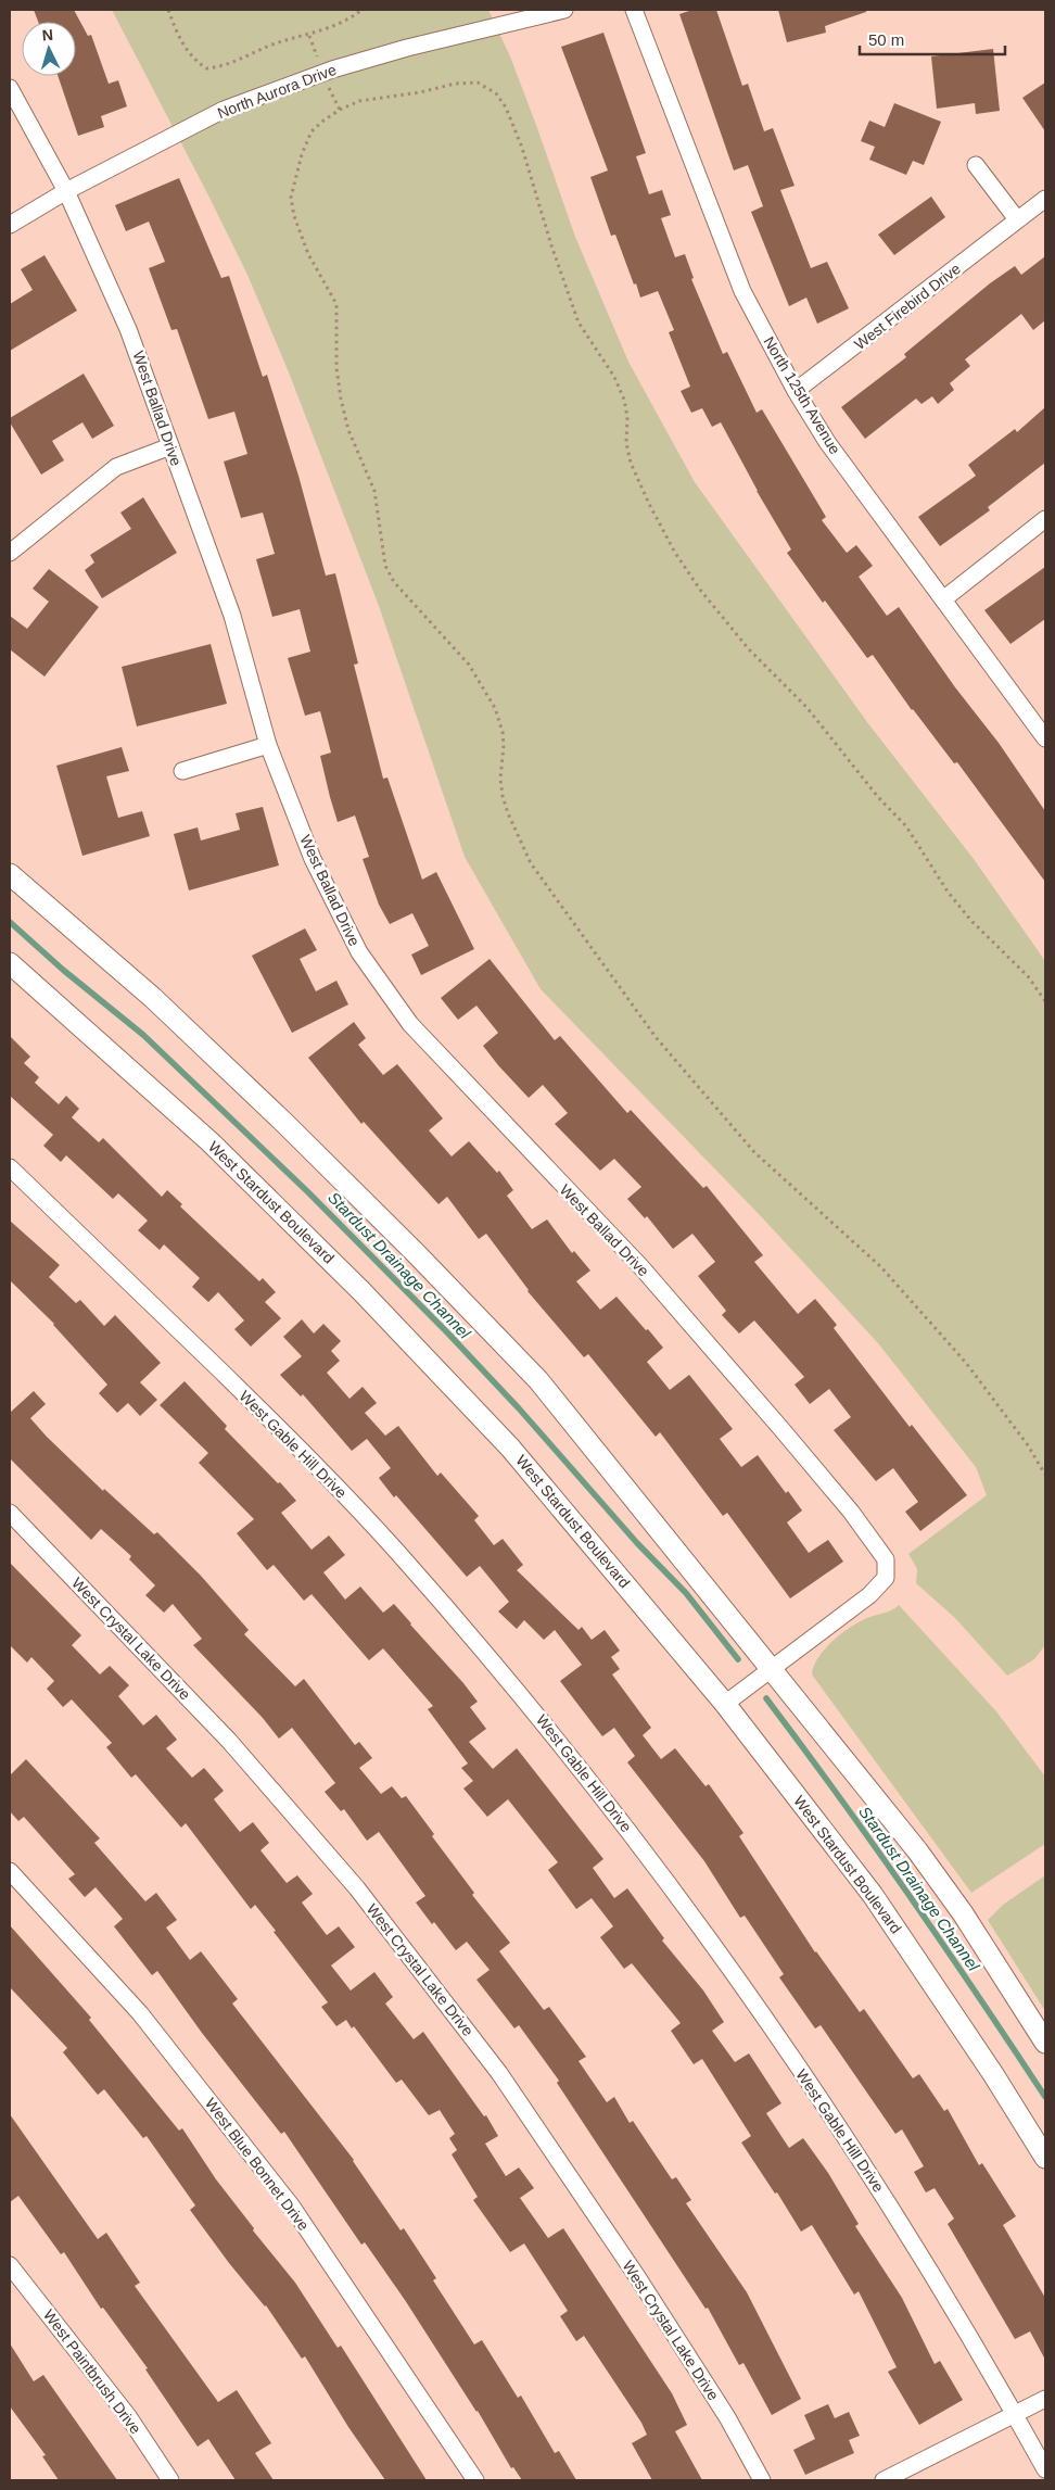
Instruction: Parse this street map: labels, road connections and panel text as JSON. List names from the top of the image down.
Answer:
{
  "streets": {
    "street": [
      "North Aurora Drive",
      "West Firebird Drive",
      "North 125th Avenue",
      "West Ballad Drive",
      "West Stardust Boulevard",
      "West Gable Hill Drive",
      "West Crystal Lake Drive",
      "West Blue Bonnet Drive",
      "West Paintbrush Drive"
    ]
  },
  "crossings": [
    ["North Aurora Drive", "West Ballad Drive"],
    ["West Firebird Drive", "North 125th Avenue"],
    ["West Ballad Drive", "West Stardust Boulevard"]
  ],
  "water": ["Stardust Drainage Channel"],
  "scale_bar": "50 m",
  "north": "top"
}
